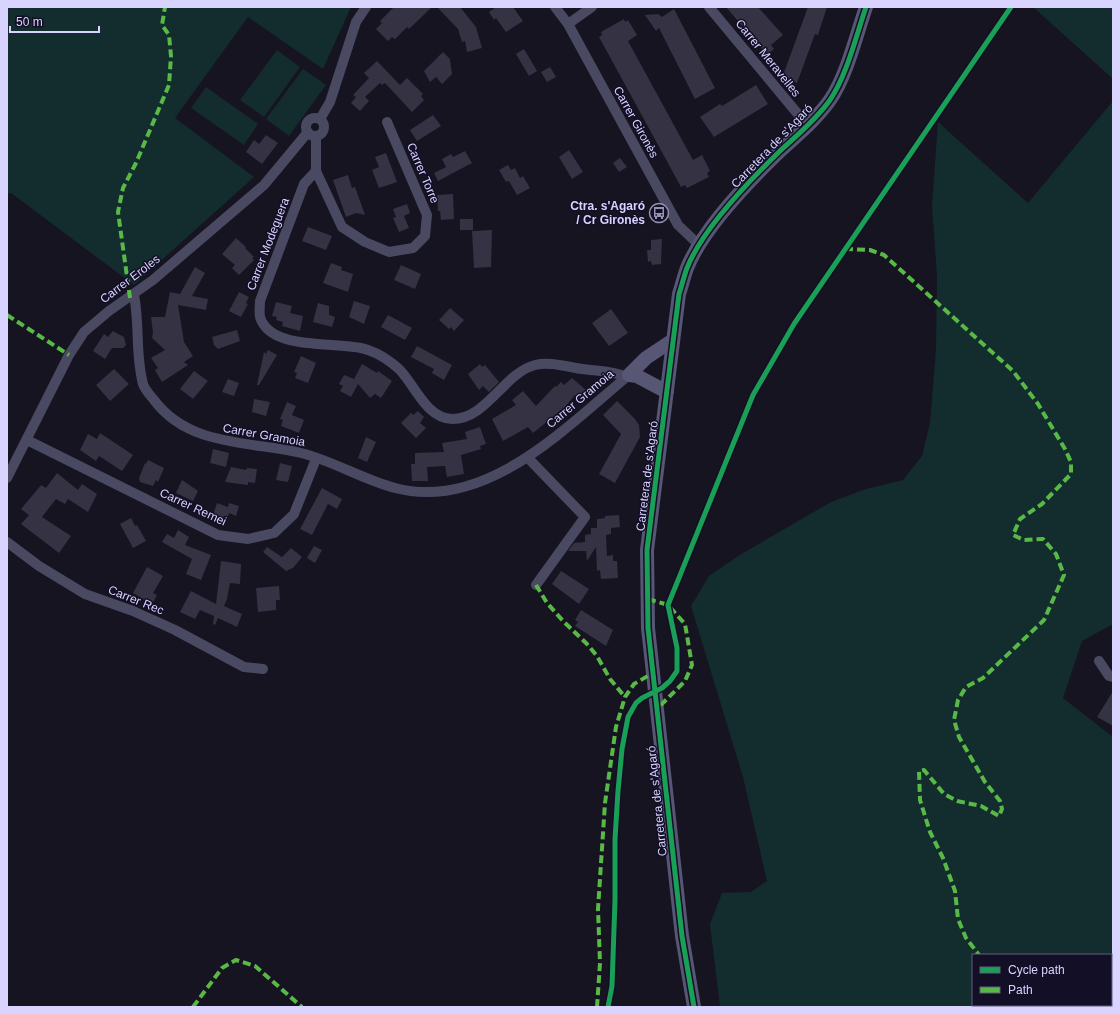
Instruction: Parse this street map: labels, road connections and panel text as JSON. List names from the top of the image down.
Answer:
{
  "streets": {
    "street": [
      "Carrer Meravelles",
      "Carrer Gironès",
      "Carretera de s'Agaró",
      "Carrer Torre",
      "Carrer Modeguera",
      "Carrer Eroles",
      "Carrer Gramoia",
      "Carrer Remei",
      "Carrer Rec"
    ]
  },
  "crossings": [
    ["Carrer Meravelles", "Carretera de s'Agaró"],
    ["Carrer Gironès", "Carretera de s'Agaró"],
    ["Carrer Torre", "Carrer Modeguera"],
    ["Carrer Torre", "Carrer Eroles"],
    ["Carrer Modeguera", "Carrer Gramoia"],
    ["Carrer Eroles", "Carrer Gramoia"],
    ["Carrer Eroles", "Carrer Remei"],
    ["Carrer Gramoia", "Carrer Remei"]
  ],
  "places": {
    "bus stop": ["Ctra. s'Agaró / Cr Gironès"]
  },
  "legend": ["Cycle path", "Path"],
  "scale_bar": "50 m"
}
